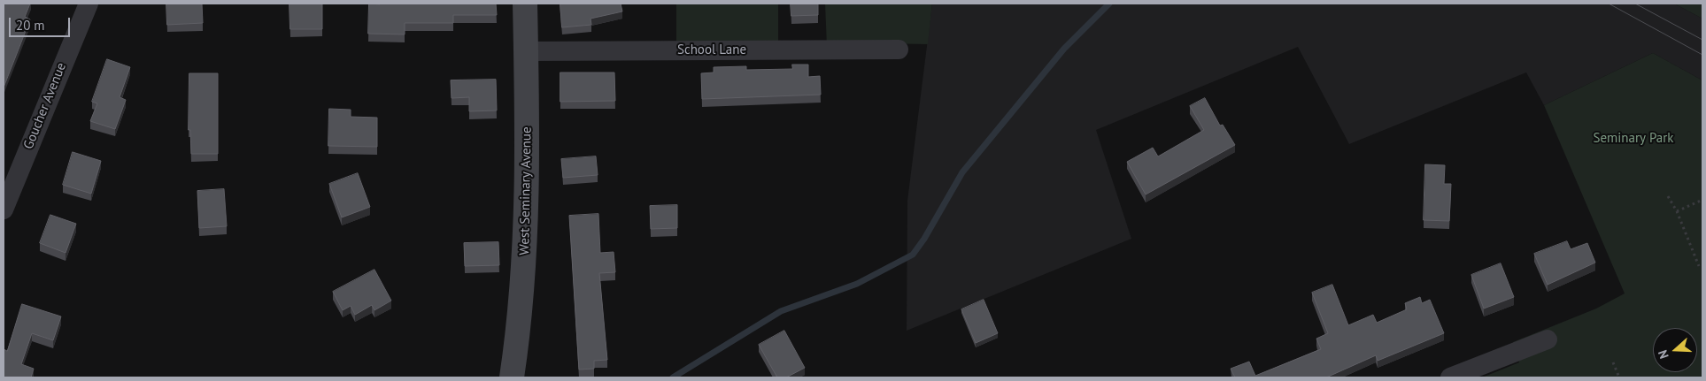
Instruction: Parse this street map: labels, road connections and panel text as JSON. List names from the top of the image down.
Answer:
{
  "streets": {
    "main road": ["West Seminary Avenue"],
    "street": ["School Lane", "Goucher Avenue"]
  },
  "crossings": [
    ["School Lane", "West Seminary Avenue"]
  ],
  "parks": ["Seminary Park"],
  "scale_bar": "20 m",
  "north": "left"
}
